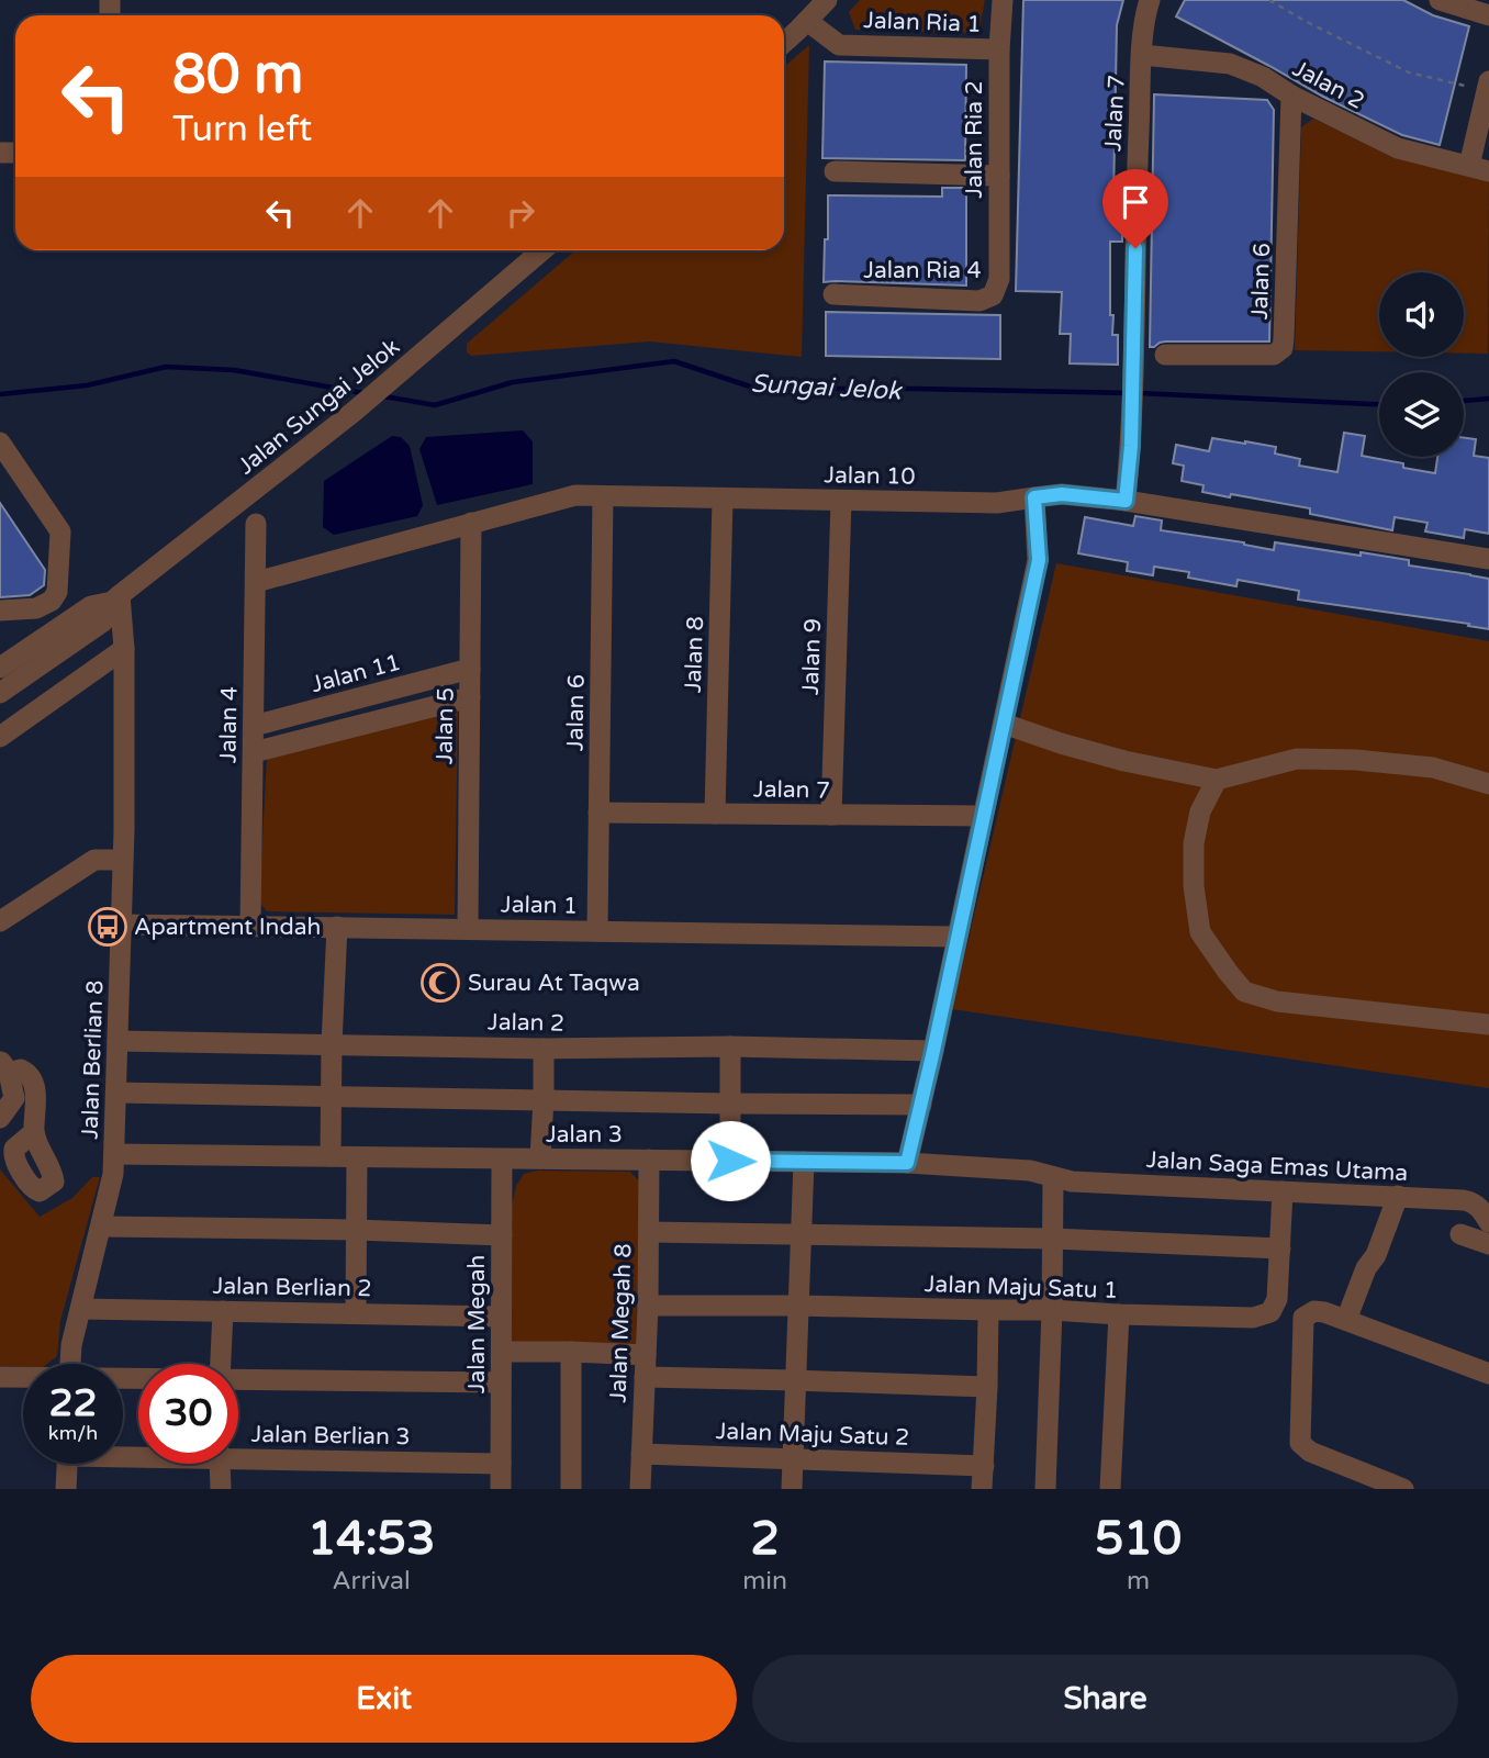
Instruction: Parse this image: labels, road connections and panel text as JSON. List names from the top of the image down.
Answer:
{
  "streets": {
    "street": [
      "Jalan Ria 1",
      "Jalan 2",
      "Jalan 7",
      "Jalan Ria 2",
      "Jalan Ria 4",
      "Jalan 6",
      "Jalan Sungai Jelok",
      "Jalan 10",
      "Jalan 8",
      "Jalan 9",
      "Jalan 11",
      "Jalan 4",
      "Jalan 5",
      "Jalan 1",
      "Jalan Berlian 8",
      "Jalan 3",
      "Jalan Saga Emas Utama",
      "Jalan Berlian 2",
      "Jalan Maju Satu 1",
      "Jalan Megah 8",
      "Jalan Megah",
      "Jalan Maju Satu 2",
      "Jalan Berlian 3"
    ]
  },
  "crossings": [
    ["Jalan Ria 1", "Jalan Ria 2"],
    ["Jalan 2", "Jalan 7"],
    ["Jalan 2", "Jalan 6"],
    ["Jalan 2", "Jalan Berlian 8"],
    ["Jalan 7", "Jalan 6"],
    ["Jalan 7", "Jalan 10"],
    ["Jalan 7", "Jalan 8"],
    ["Jalan 7", "Jalan 9"],
    ["Jalan Ria 2", "Jalan Ria 4"],
    ["Jalan 6", "Jalan 10"],
    ["Jalan 6", "Jalan 1"],
    ["Jalan Sungai Jelok", "Jalan Berlian 8"],
    ["Jalan 10", "Jalan 8"],
    ["Jalan 10", "Jalan 9"],
    ["Jalan 10", "Jalan 4"],
    ["Jalan 10", "Jalan 5"],
    ["Jalan 11", "Jalan 4"],
    ["Jalan 11", "Jalan 5"],
    ["Jalan 4", "Jalan 1"],
    ["Jalan 5", "Jalan 1"],
    ["Jalan 1", "Jalan Berlian 8"],
    ["Jalan Berlian 8", "Jalan 3"],
    ["Jalan Berlian 8", "Jalan Berlian 2"],
    ["Jalan 3", "Jalan Saga Emas Utama"],
    ["Jalan 3", "Jalan Megah 8"],
    ["Jalan 3", "Jalan Megah"],
    ["Jalan Saga Emas Utama", "Jalan Maju Satu 1"],
    ["Jalan Berlian 2", "Jalan Megah"],
    ["Jalan Maju Satu 1", "Jalan Megah 8"],
    ["Jalan Megah 8", "Jalan Maju Satu 2"],
    ["Jalan Megah", "Jalan Berlian 3"]
  ],
  "water": ["Sungai Jelok"],
  "places": {
    "bus stop": ["Apartment Indah"],
    "mosque": ["Surau At Taqwa"]
  },
  "page": {
    "turn": ["80 m", "Turn left"],
    "speed": "22 km/h",
    "limit": "30",
    "eta": [
      "14:53",
      "Arrival",
      "2",
      "min",
      "510",
      "m"
    ],
    "buttons": ["Exit", "Share"]
  }
}
